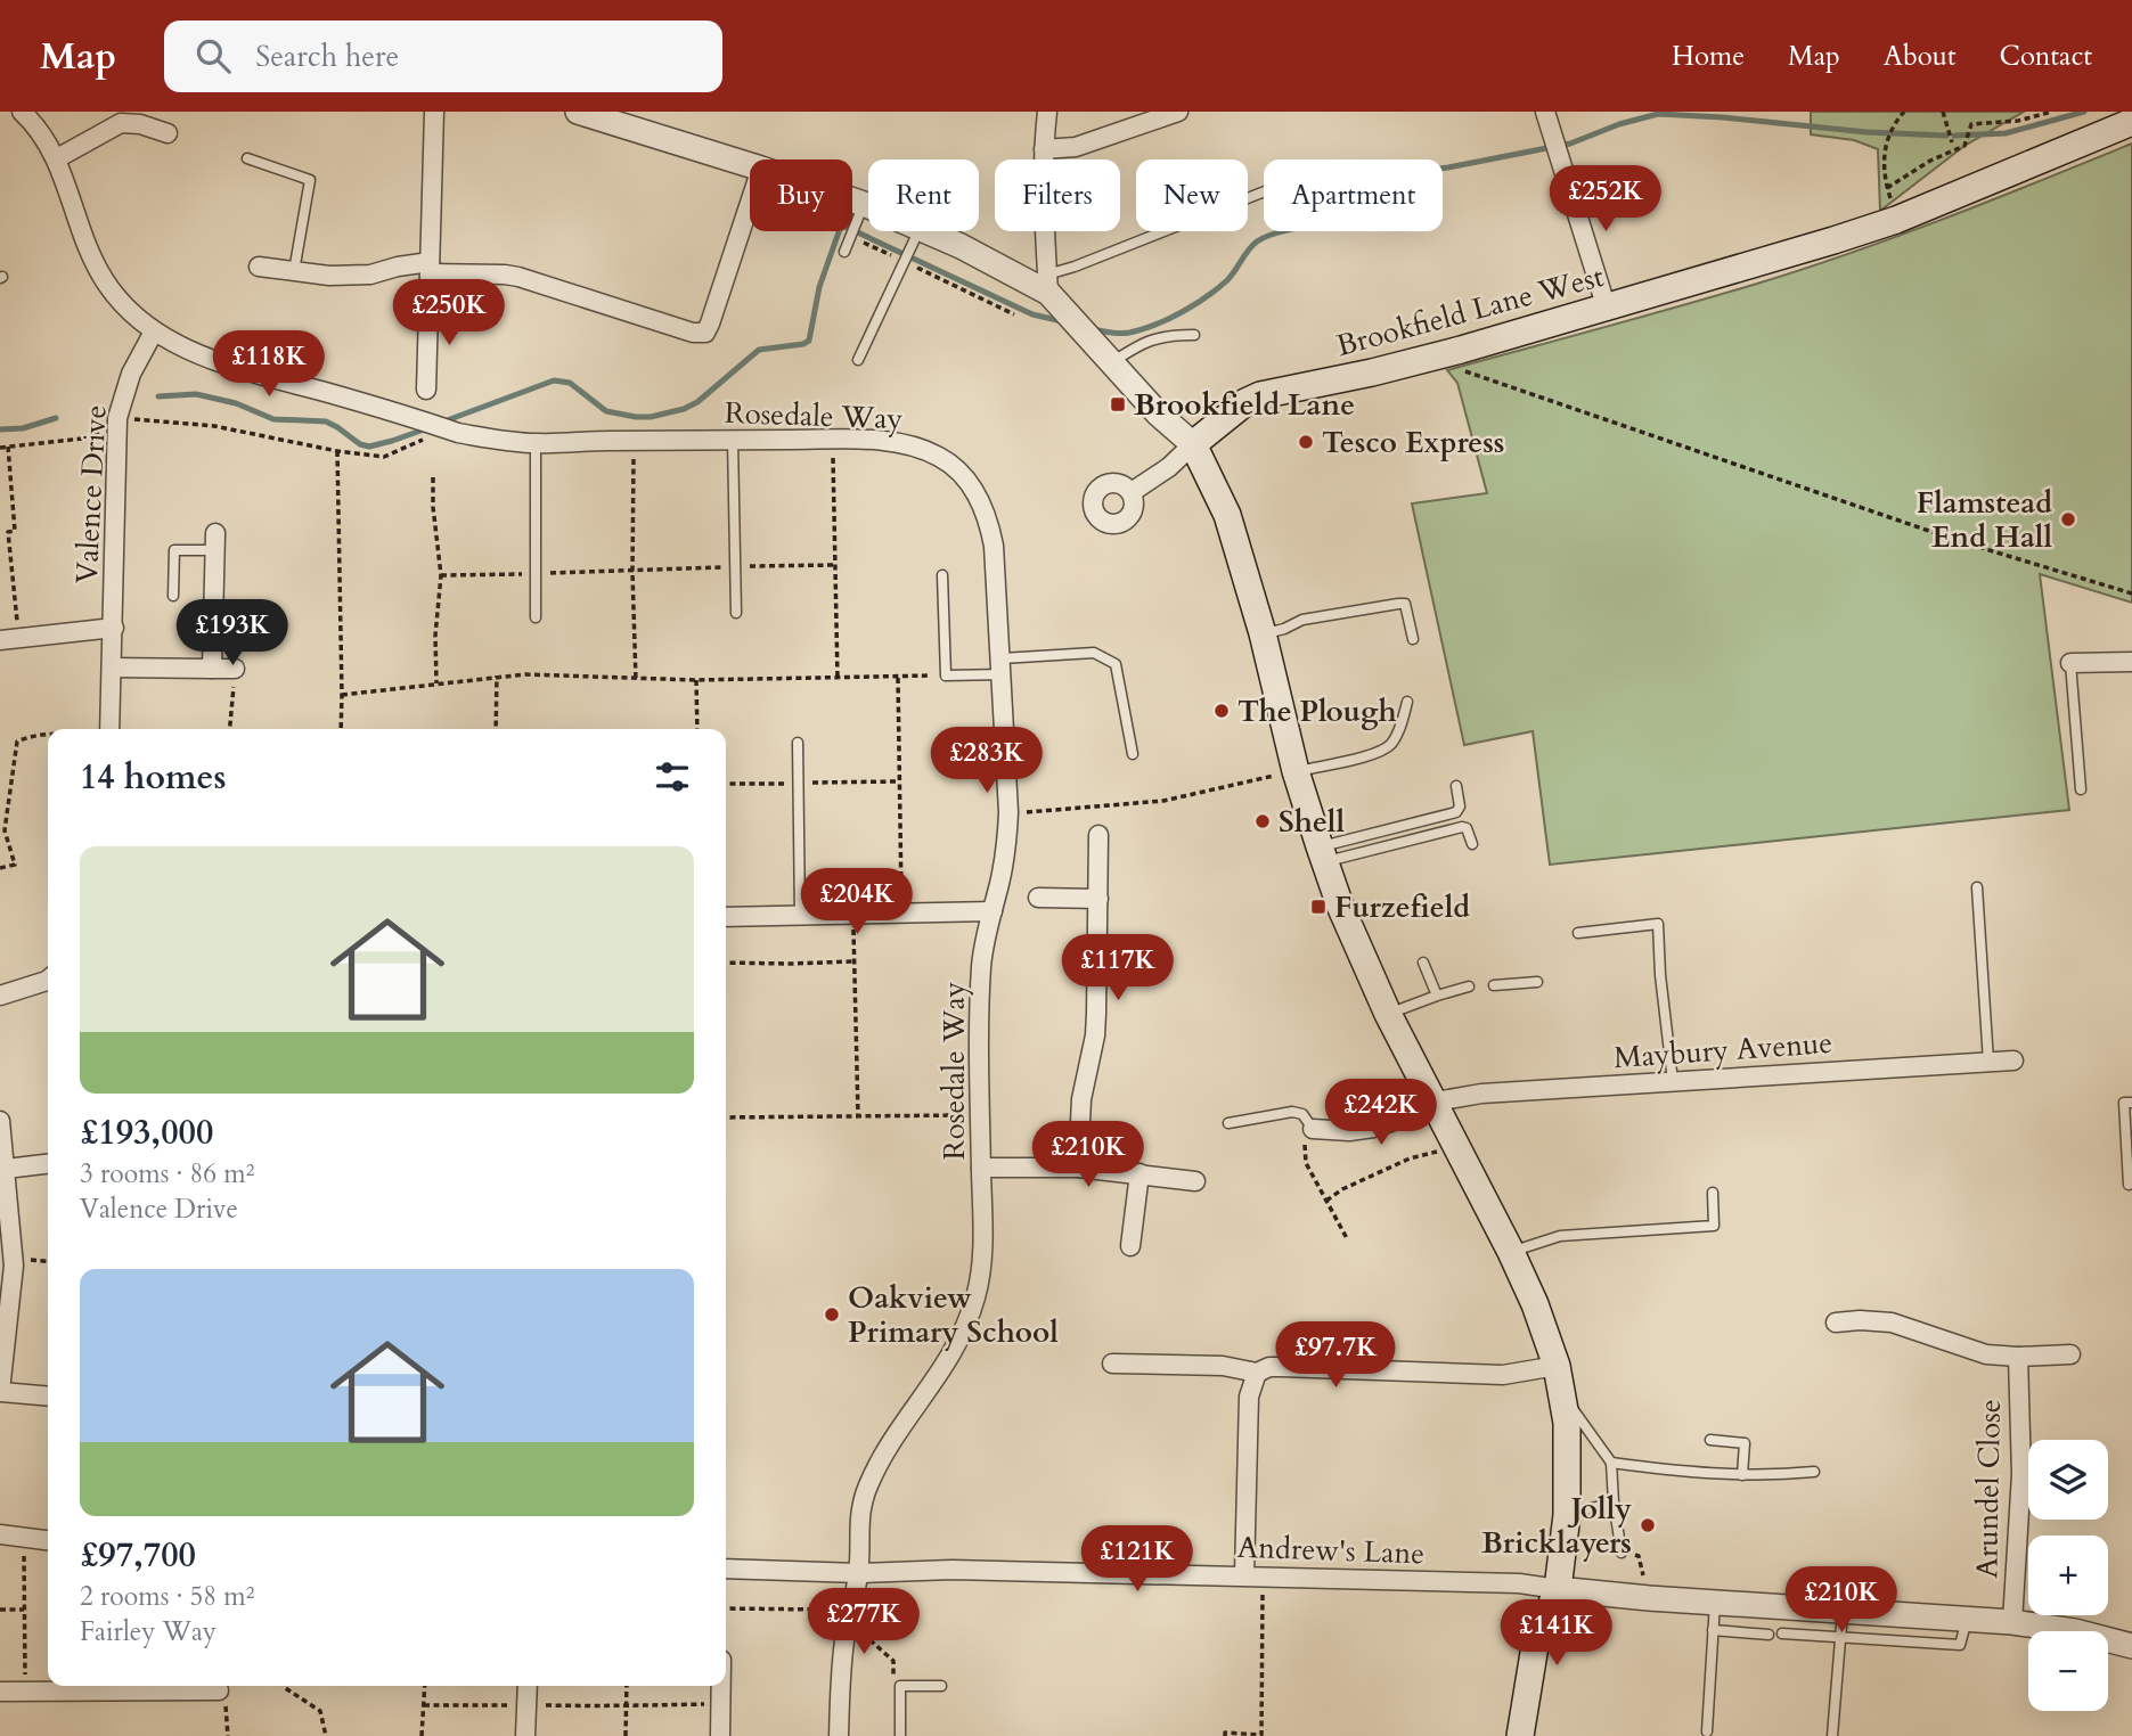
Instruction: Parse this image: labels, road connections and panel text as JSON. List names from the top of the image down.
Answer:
{
  "streets": {
    "main road": ["Brookfield Lane West"],
    "street": [
      "Rosedale Way",
      "Valence Drive",
      "Maybury Avenue",
      "Arundel Close",
      "Andrew's Lane"
    ]
  },
  "crossings": [
    ["Rosedale Way", "Valence Drive"],
    ["Rosedale Way", "Andrew's Lane"]
  ],
  "places": {
    "transit": ["Brookfield Lane", "Furzefield"],
    "other": [
      "Tesco Express",
      "Flamstead End Hall",
      "The Plough",
      "Shell",
      "Oakview Primary School",
      "Jolly Bricklayers"
    ]
  },
  "page": {
    "header": "Map",
    "search": "Search here",
    "nav": [
      "Home",
      "Map",
      "About",
      "Contact"
    ],
    "chip": [
      "Buy",
      "Rent",
      "Filters",
      "New",
      "Apartment"
    ],
    "price": [
      "£252K",
      "£250K",
      "£118K",
      "£193K",
      "£283K",
      "£204K",
      "£117K",
      "£242K",
      "£210K",
      "£97.7K",
      "£121K",
      "£210K",
      "£277K",
      "£141K"
    ],
    "heading": "14 homes",
    "list": [
      {
        "name": "£193,000",
        "note": "3 rooms · 86 m² · Valence Drive"
      },
      {
        "name": "£97,700",
        "note": "2 rooms · 58 m² · Fairley Way"
      }
    ],
    "map_buttons": ["+", "−"]
  }
}
